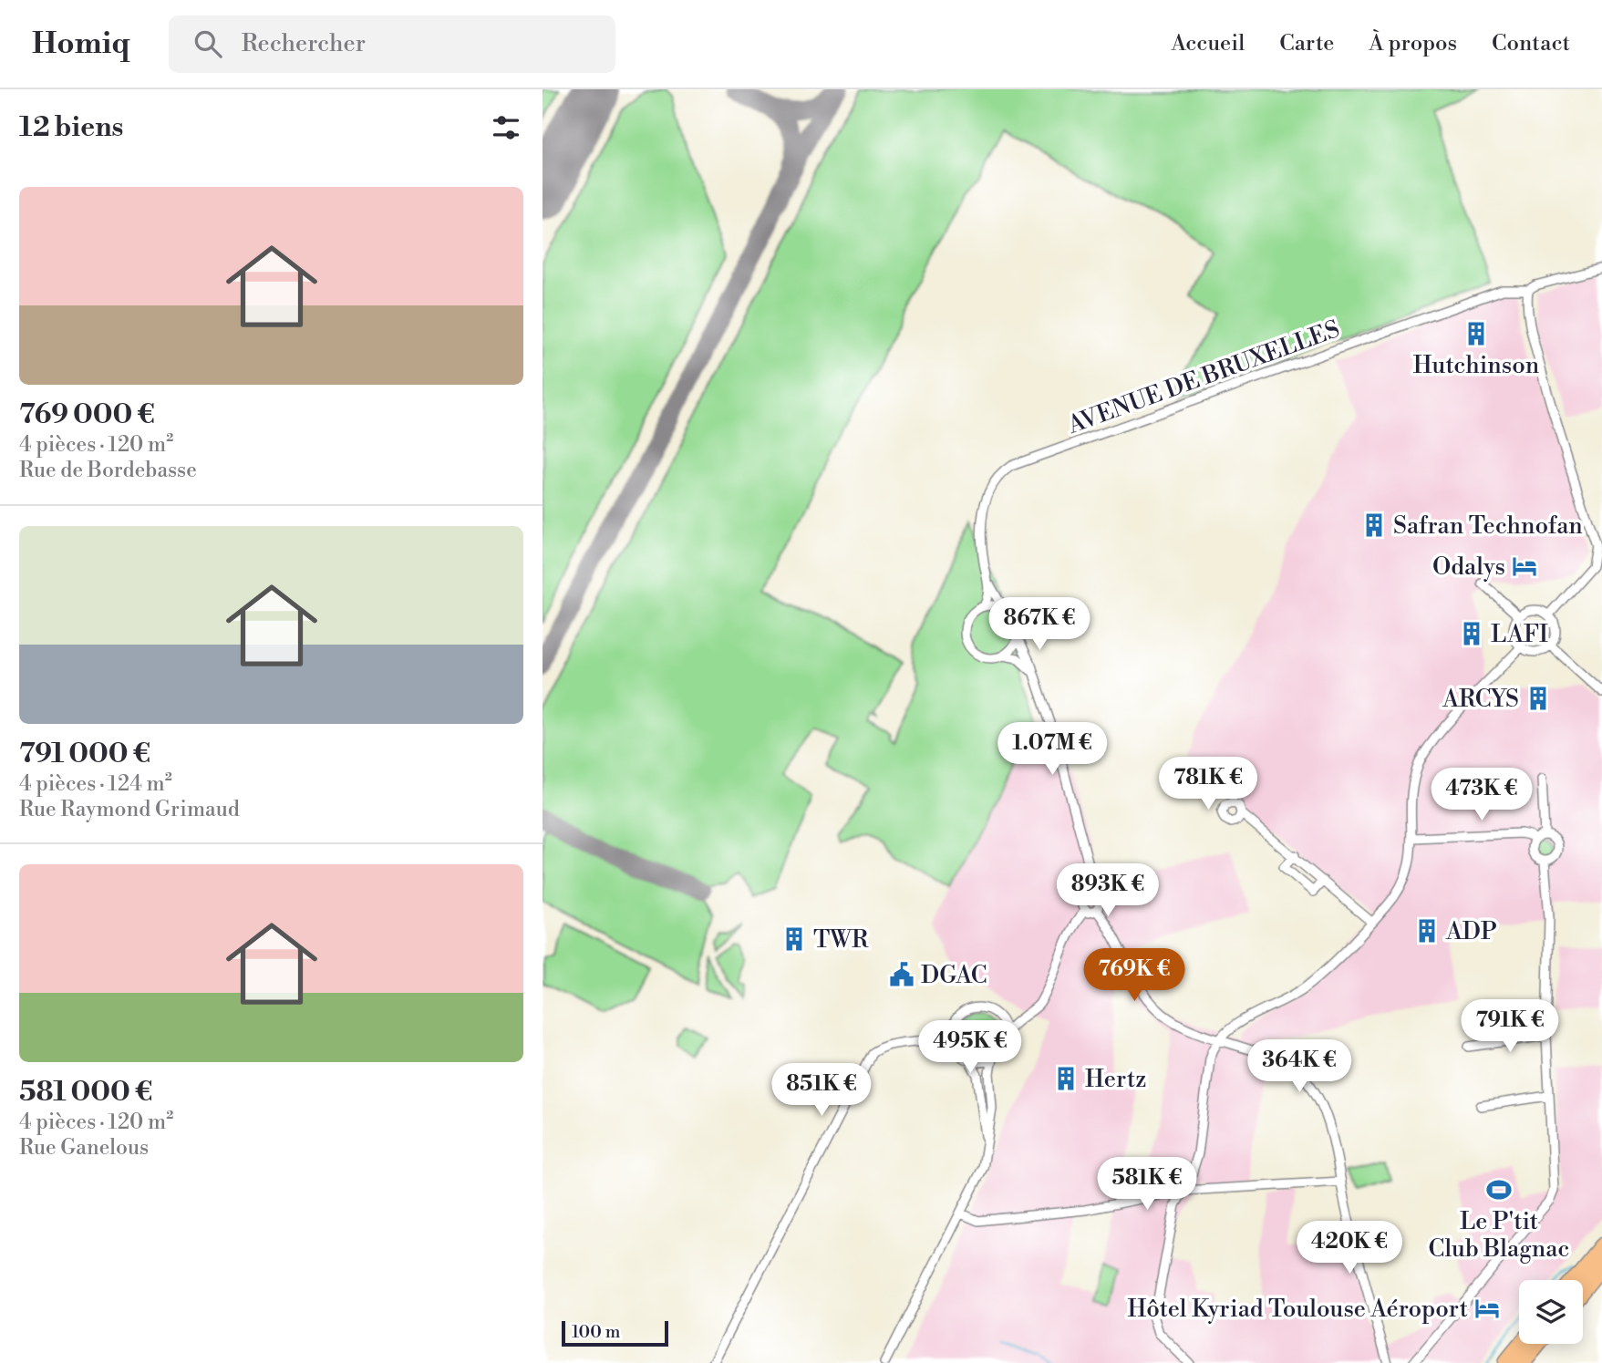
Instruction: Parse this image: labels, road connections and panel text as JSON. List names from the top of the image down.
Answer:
{
  "streets": {
    "street": ["AVENUE DE BRUXELLES"]
  },
  "places": {
    "building": [
      "Hutchinson",
      "Safran Technofan",
      "LAFI",
      "ARCYS",
      "ADP",
      "TWR",
      "Hertz"
    ],
    "hotel": ["Odalys", "Hôtel Kyriad Toulouse Aéroport"],
    "public building": ["DGAC"],
    "sports": ["Le P'tit Club Blagnac"]
  },
  "scale_bar": "100 m",
  "page": {
    "header": "Homiq",
    "search": "Rechercher",
    "nav": [
      "Accueil",
      "Carte",
      "À propos",
      "Contact"
    ],
    "heading": "12 biens",
    "list": [
      {
        "name": "769 000 €",
        "note": "4 pièces · 120 m² · Rue de Bordebasse"
      },
      {
        "name": "791 000 €",
        "note": "4 pièces · 124 m² · Rue Raymond Grimaud"
      },
      {
        "name": "581 000 €",
        "note": "4 pièces · 120 m² · Rue Ganelous"
      }
    ],
    "price": [
      "867K €",
      "1.07M €",
      "781K €",
      "473K €",
      "893K €",
      "769K €",
      "791K €",
      "495K €",
      "364K €",
      "851K €",
      "581K €",
      "420K €"
    ],
    "scale": "100 m"
  }
}
